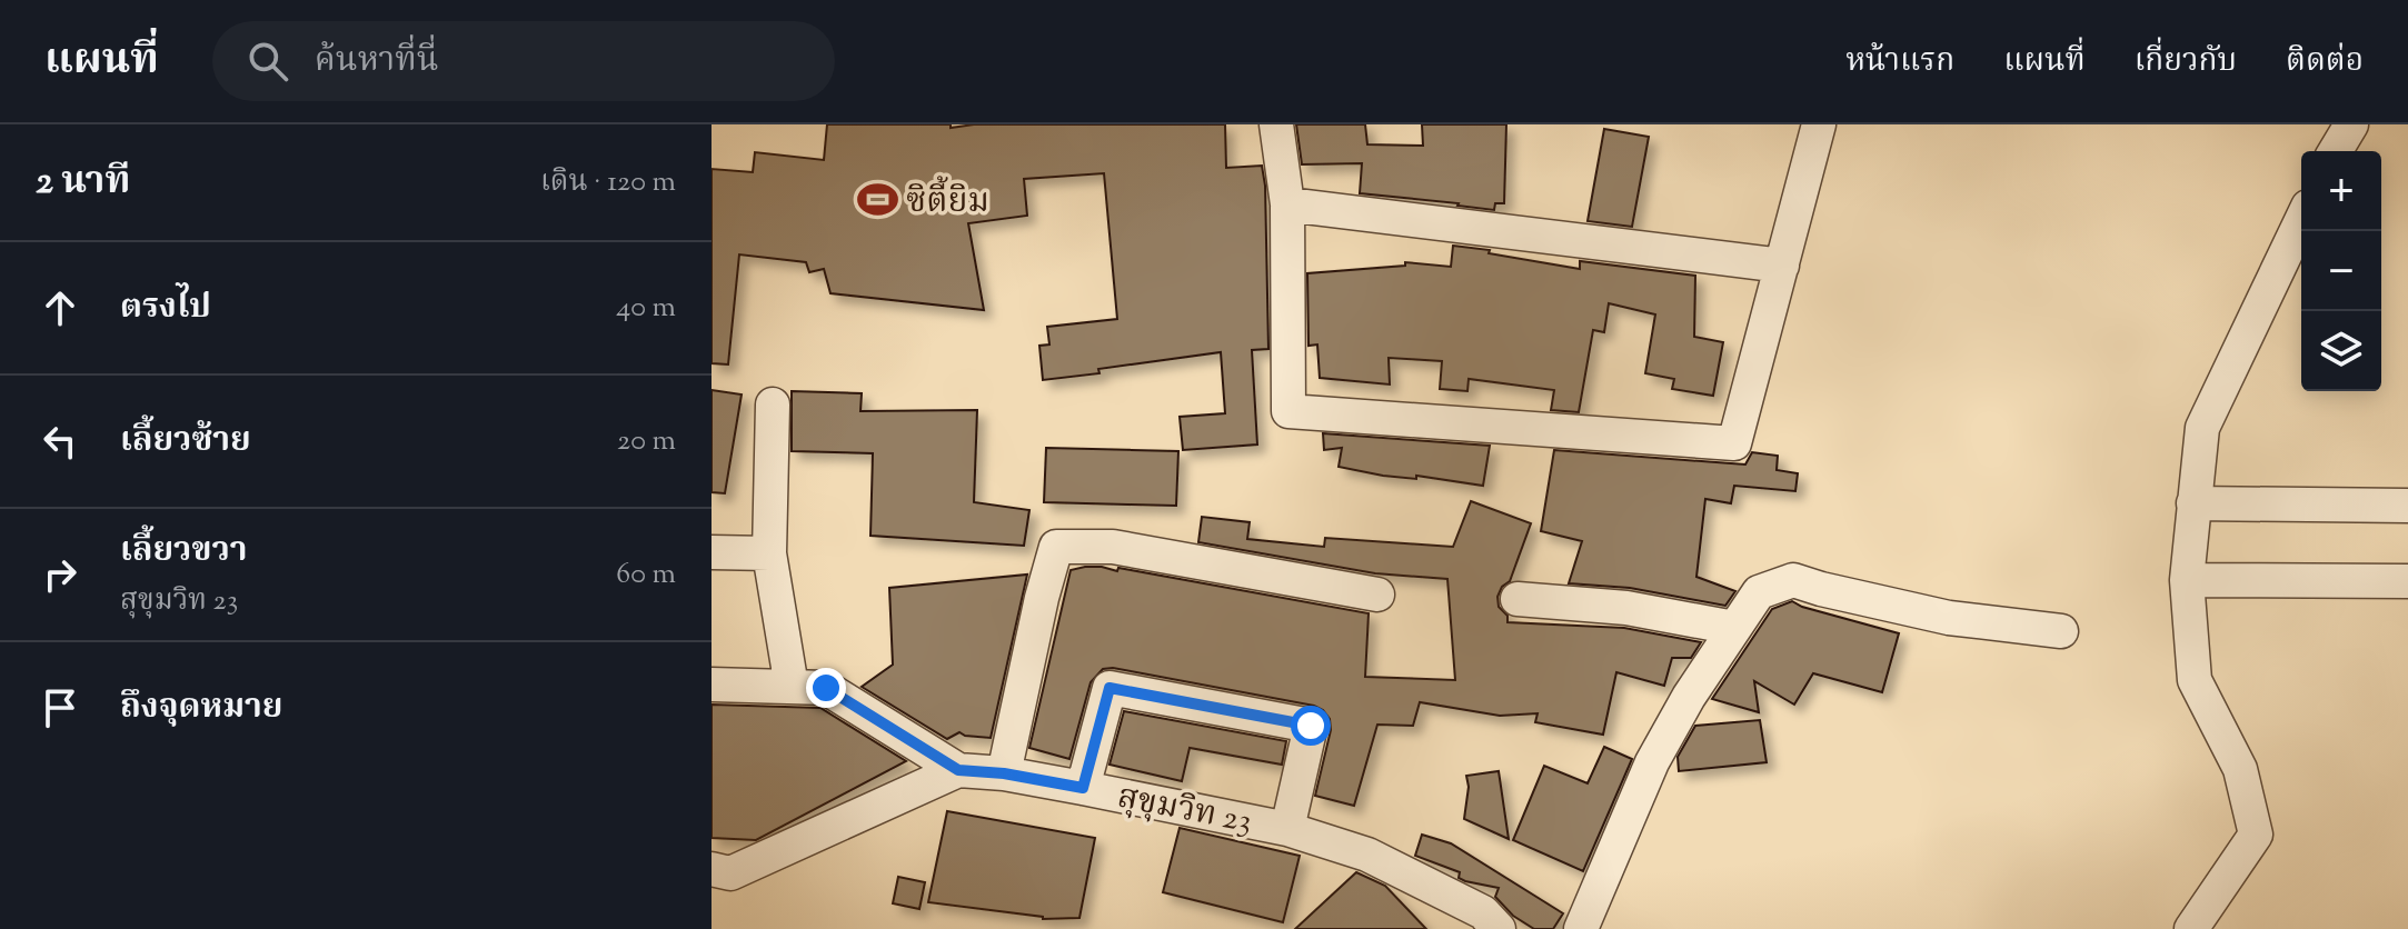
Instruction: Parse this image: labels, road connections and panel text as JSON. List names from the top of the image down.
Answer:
{
  "streets": {
    "street": ["สุขุมวิท 23"]
  },
  "places": {
    "sports": ["ซิตี้ยิม"]
  },
  "page": {
    "header": "แผนที่",
    "search": "ค้นหาที่นี่",
    "nav": [
      "หน้าแรก",
      "แผนที่",
      "เกี่ยวกับ",
      "ติดต่อ"
    ],
    "heading": ["2 นาที", "เดิน · 120 m"],
    "map_buttons": ["+", "−"],
    "list": [
      ["ตรงไป", "40 m"],
      ["เลี้ยวซ้าย", "20 m"],
      ["เลี้ยวขวา", "สุขุมวิท 23", "60 m"],
      "ถึงจุดหมาย"
    ]
  }
}
